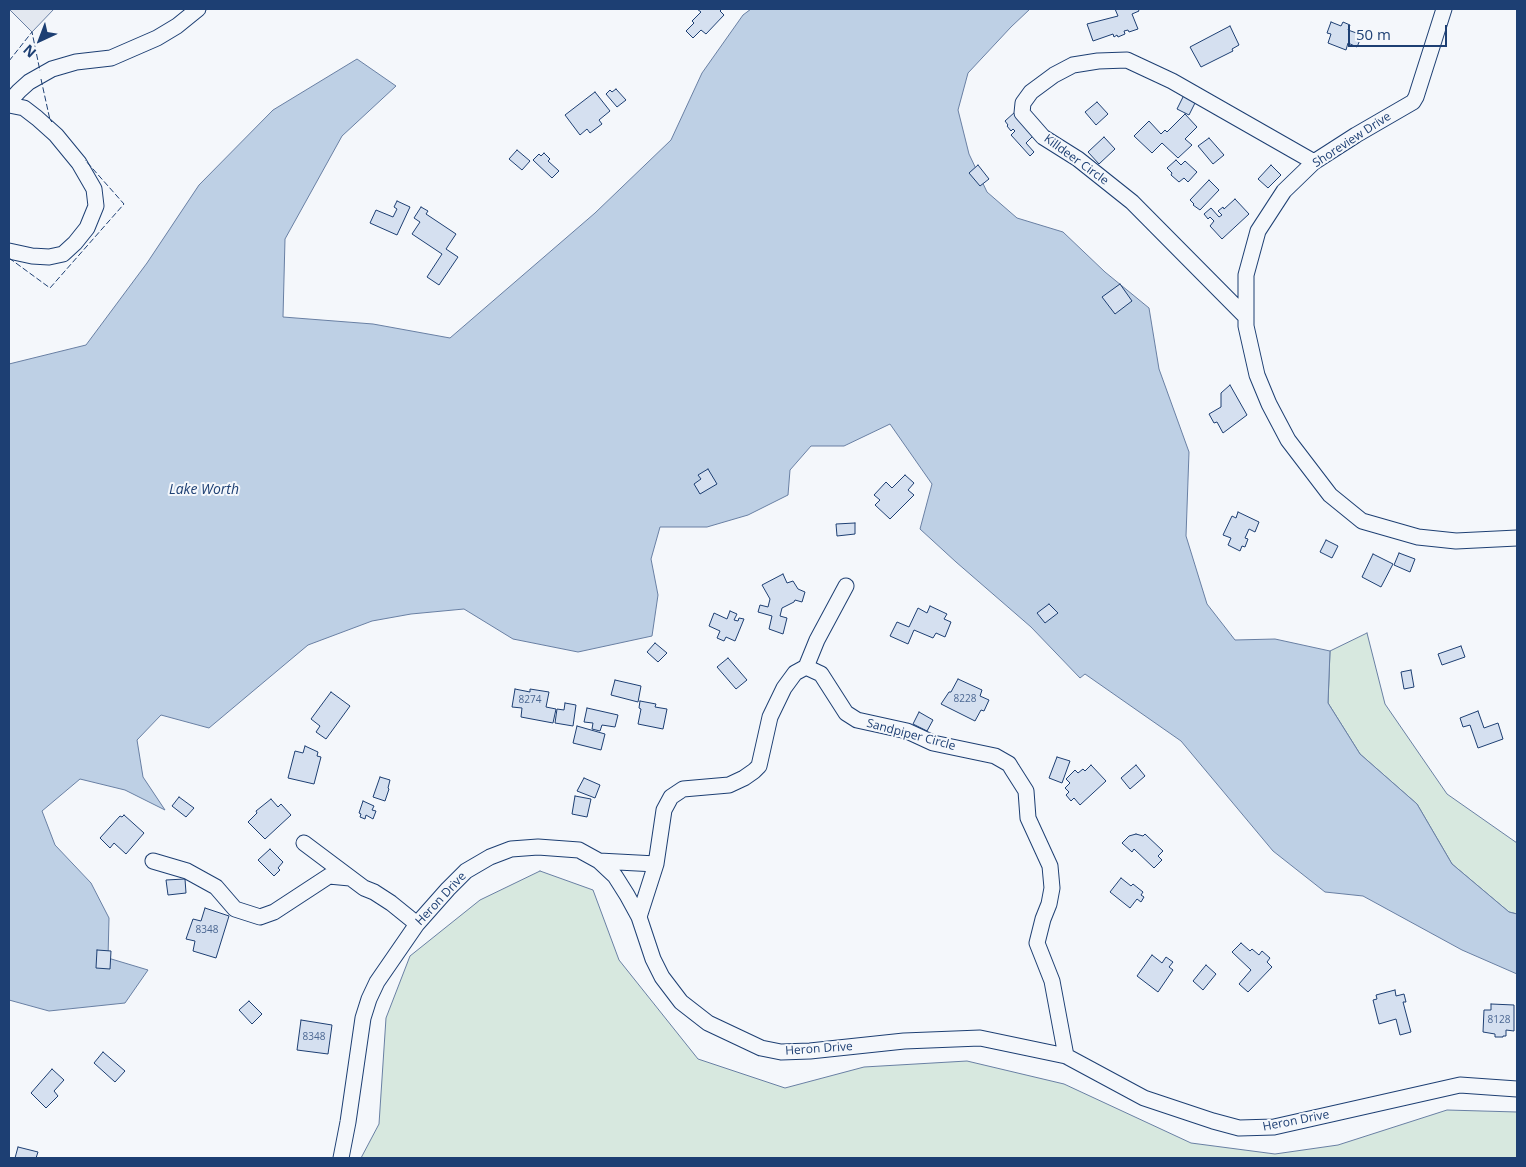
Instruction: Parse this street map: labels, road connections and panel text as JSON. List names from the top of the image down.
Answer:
{
  "streets": {
    "street": [
      "Shoreview Drive",
      "Killdeer Circle",
      "Sandpiper Circle",
      "Heron Drive"
    ]
  },
  "crossings": [
    ["Shoreview Drive", "Killdeer Circle"],
    ["Sandpiper Circle", "Heron Drive"]
  ],
  "water": ["Lake Worth"],
  "house_numbers": [
    "8228",
    "8274",
    "8348",
    "8128",
    "8348"
  ],
  "scale_bar": "50 m",
  "north": "bottom left"
}
